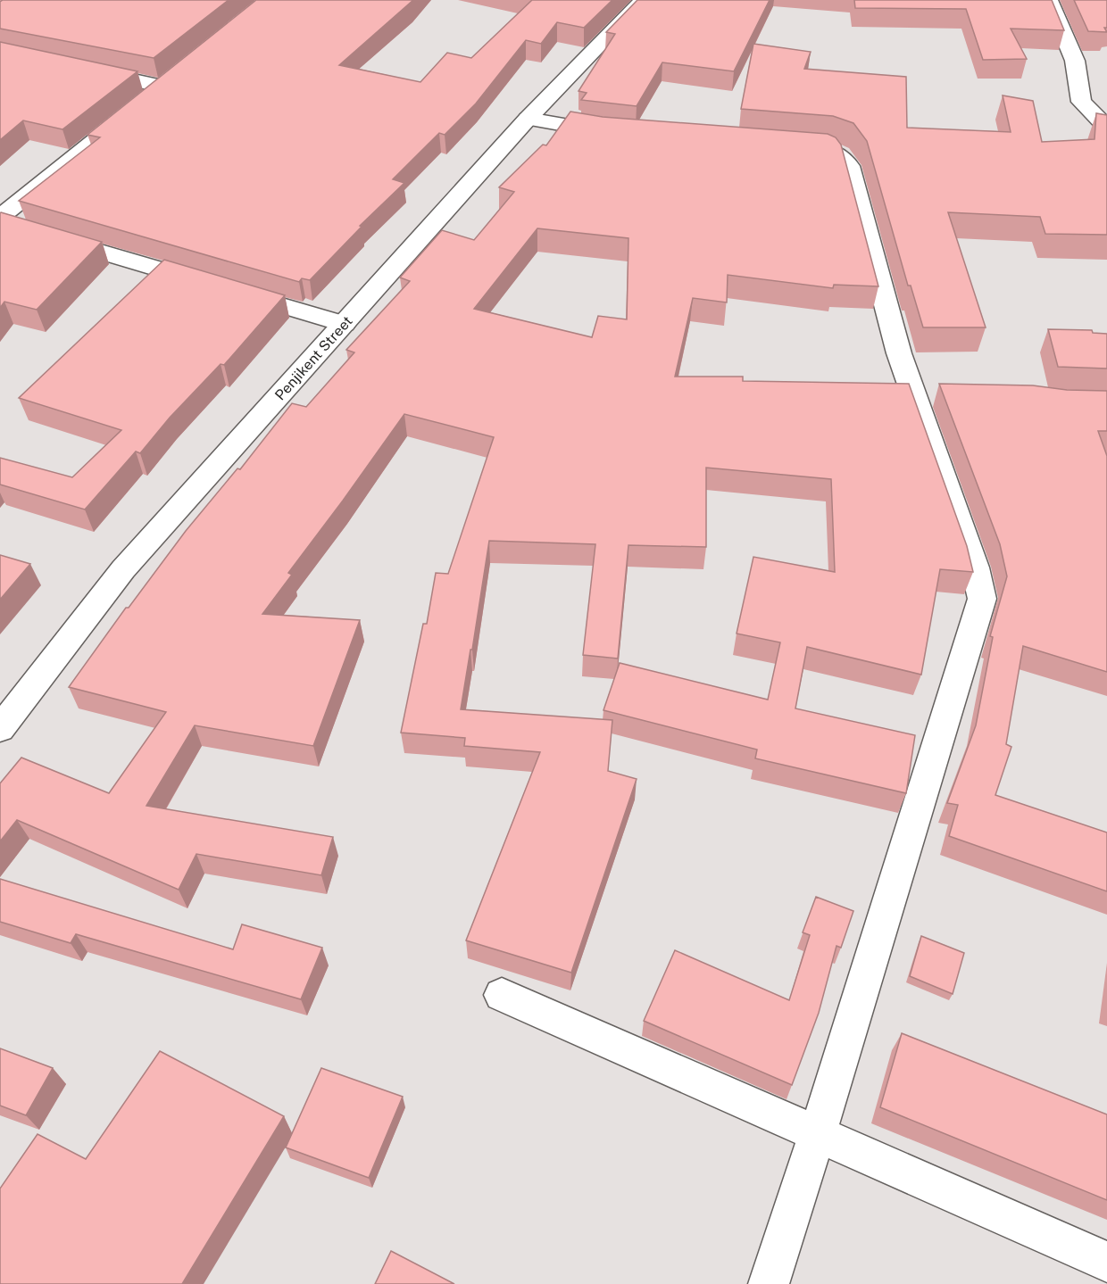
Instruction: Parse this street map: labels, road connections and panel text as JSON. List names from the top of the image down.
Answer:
{
  "streets": {
    "street": ["Penjikent Street"]
  }
}
